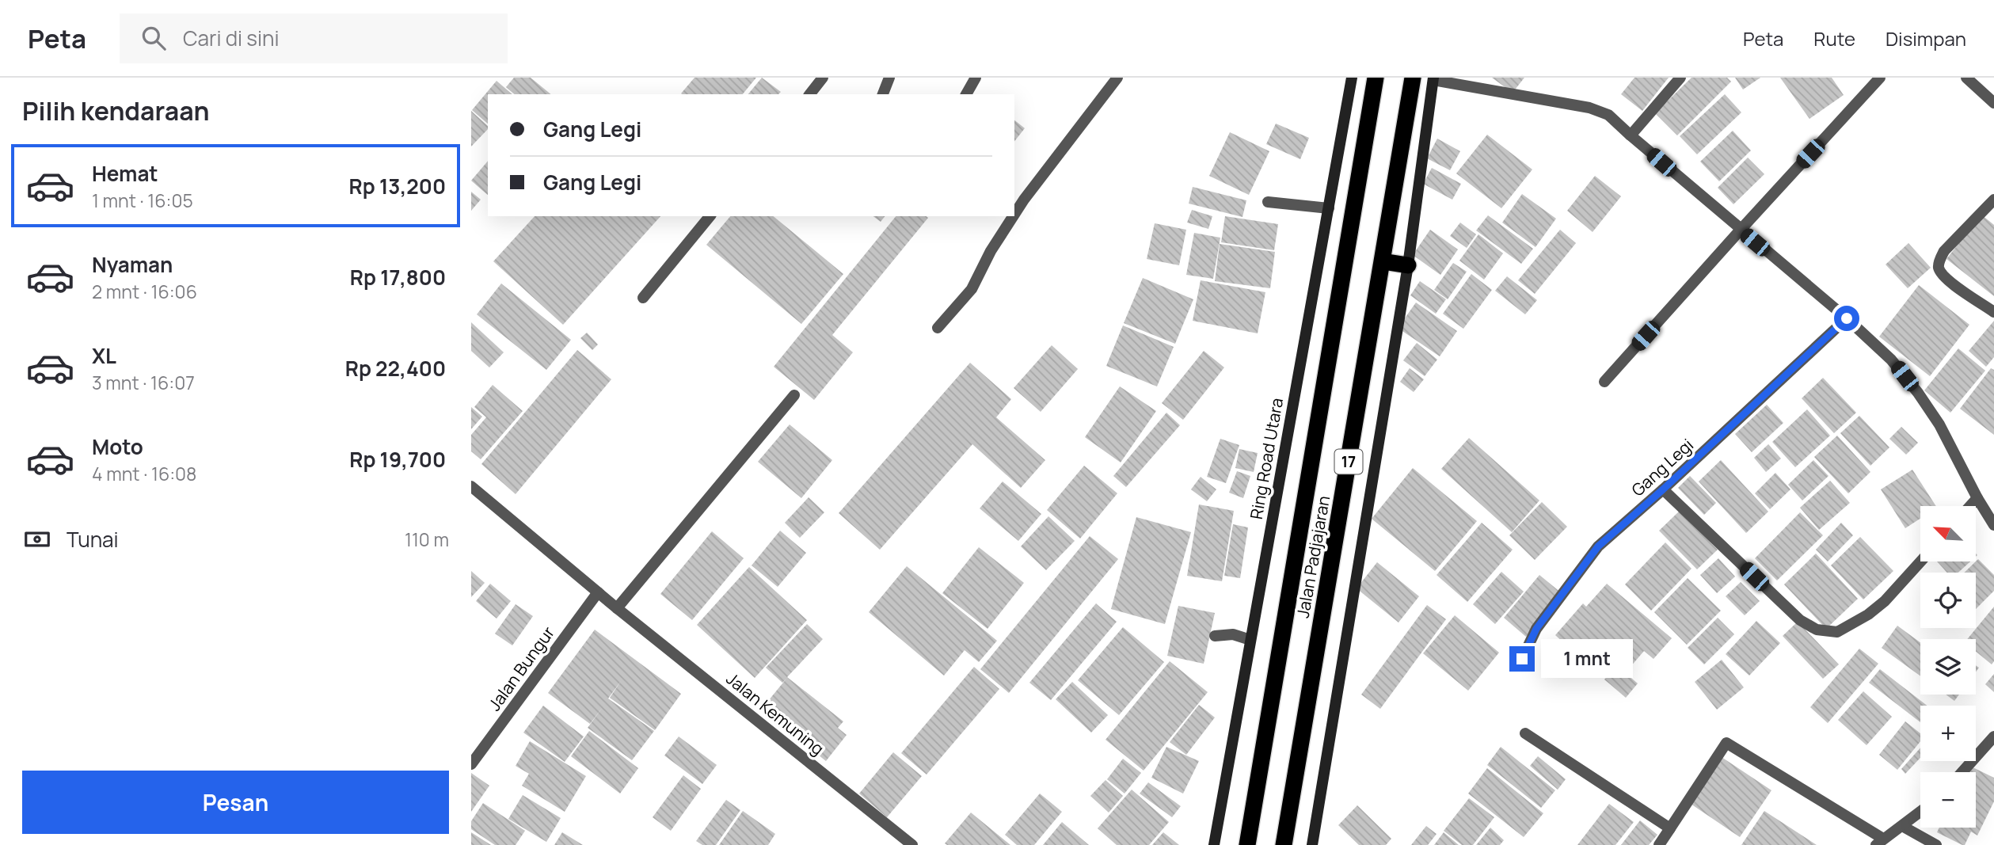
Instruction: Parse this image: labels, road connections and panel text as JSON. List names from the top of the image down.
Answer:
{
  "streets": {
    "highway": ["17", "Jalan Padjajaran"],
    "street": [
      "Ring Road Utara",
      "Gang Legi",
      "Jalan Bungur",
      "Jalan Kemuning"
    ]
  },
  "crossings": [
    ["Jalan Bungur", "Jalan Kemuning"]
  ],
  "north": "top left",
  "page": {
    "header": "Peta",
    "search": "Cari di sini",
    "nav": ["Peta", "Rute", "Disimpan"],
    "heading": "Pilih kendaraan",
    "banner": ["Gang Legi", "Gang Legi"],
    "list": [
      {
        "name": "Hemat",
        "note": "1 mnt · 16:05",
        "value": "Rp 13,200"
      },
      {
        "name": "Nyaman",
        "note": "2 mnt · 16:06",
        "value": "Rp 17,800"
      },
      {
        "name": "XL",
        "note": "3 mnt · 16:07",
        "value": "Rp 22,400"
      },
      {
        "name": "Moto",
        "note": "4 mnt · 16:08",
        "value": "Rp 19,700"
      }
    ],
    "map_buttons": ["+", "−"],
    "pay": ["Tunai", "110 m"],
    "bubble": "1 mnt",
    "buttons": "Pesan"
  }
}
